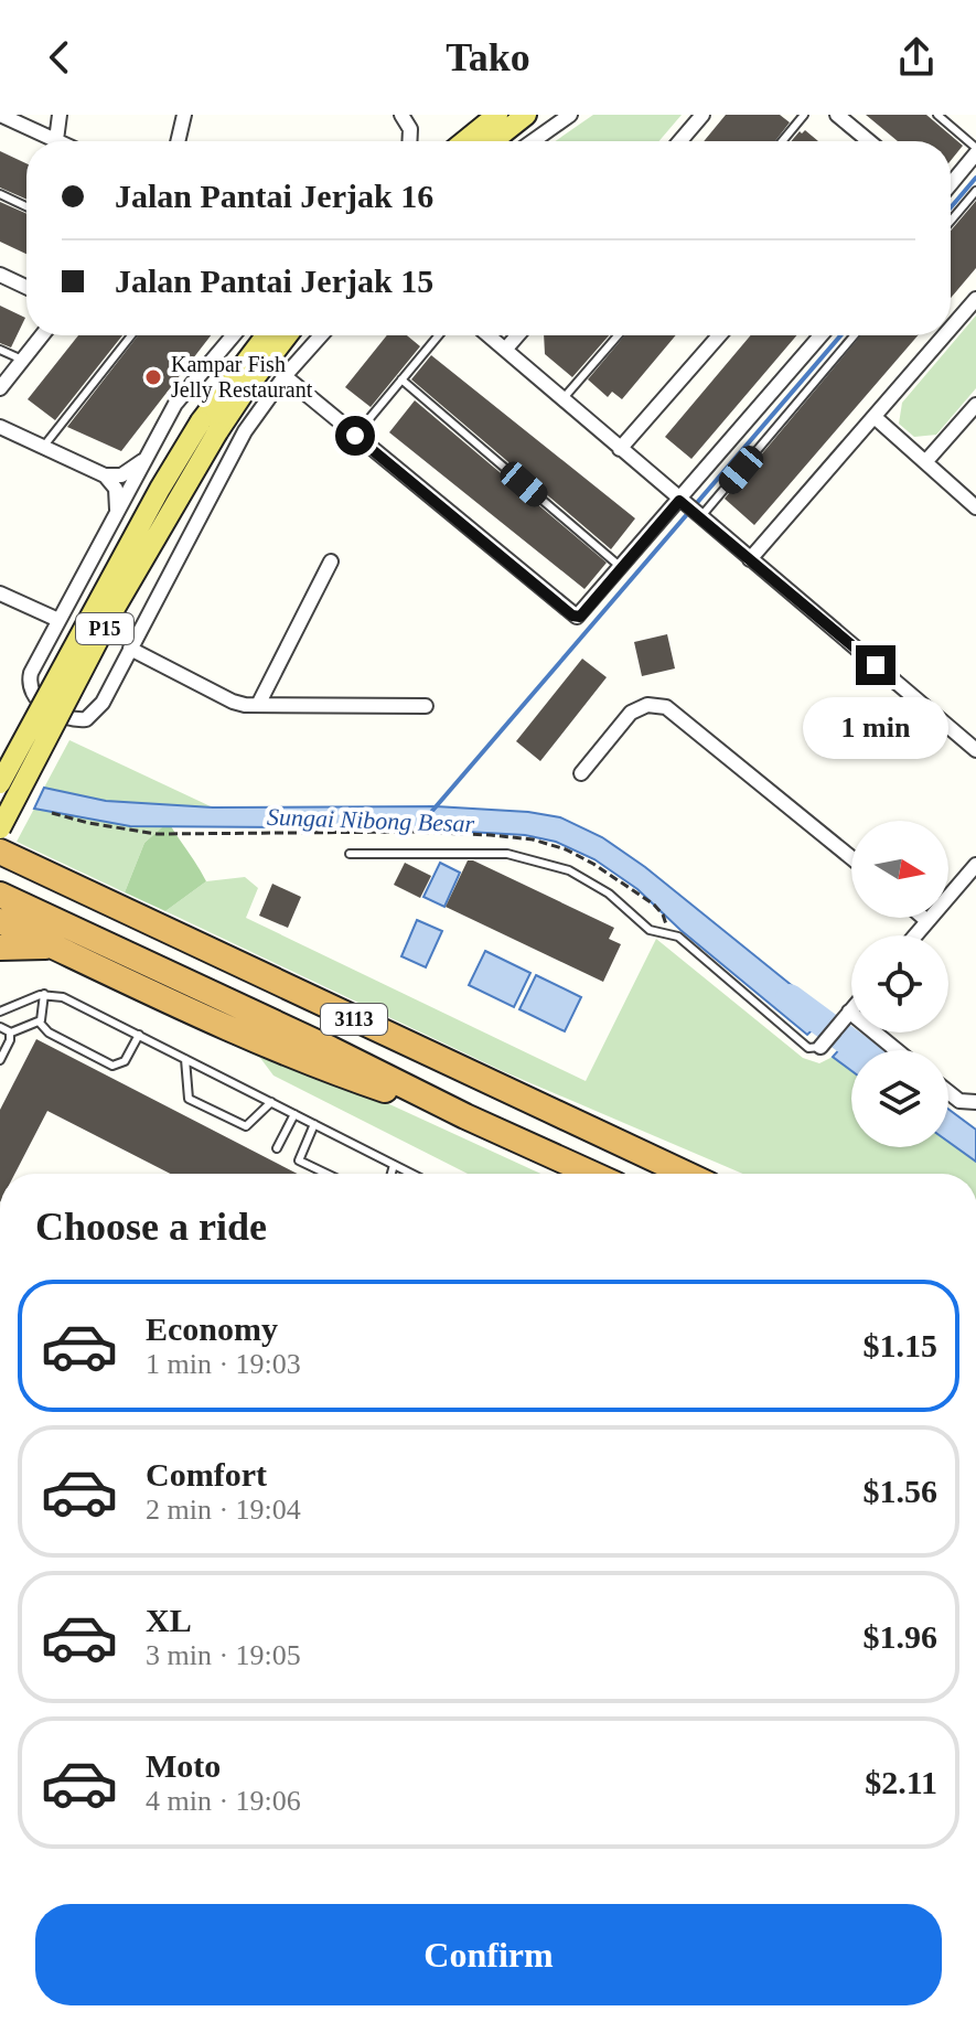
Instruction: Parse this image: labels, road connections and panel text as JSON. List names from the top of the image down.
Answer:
{
  "streets": {
    "highway": ["3113"],
    "main road": ["P15"]
  },
  "water": ["Sungai Nibong Besar"],
  "places": ["Kampar Fish Jelly Restaurant"],
  "north": "right",
  "page": {
    "header": "Tako",
    "banner": ["Jalan Pantai Jerjak 16", "Jalan Pantai Jerjak 15"],
    "bubble": "1 min",
    "heading": "Choose a ride",
    "list": [
      {
        "name": "Economy",
        "note": "1 min · 19:03",
        "value": "$1.15"
      },
      {
        "name": "Comfort",
        "note": "2 min · 19:04",
        "value": "$1.56"
      },
      {
        "name": "XL",
        "note": "3 min · 19:05",
        "value": "$1.96"
      },
      {
        "name": "Moto",
        "note": "4 min · 19:06",
        "value": "$2.11"
      }
    ],
    "buttons": "Confirm"
  }
}
